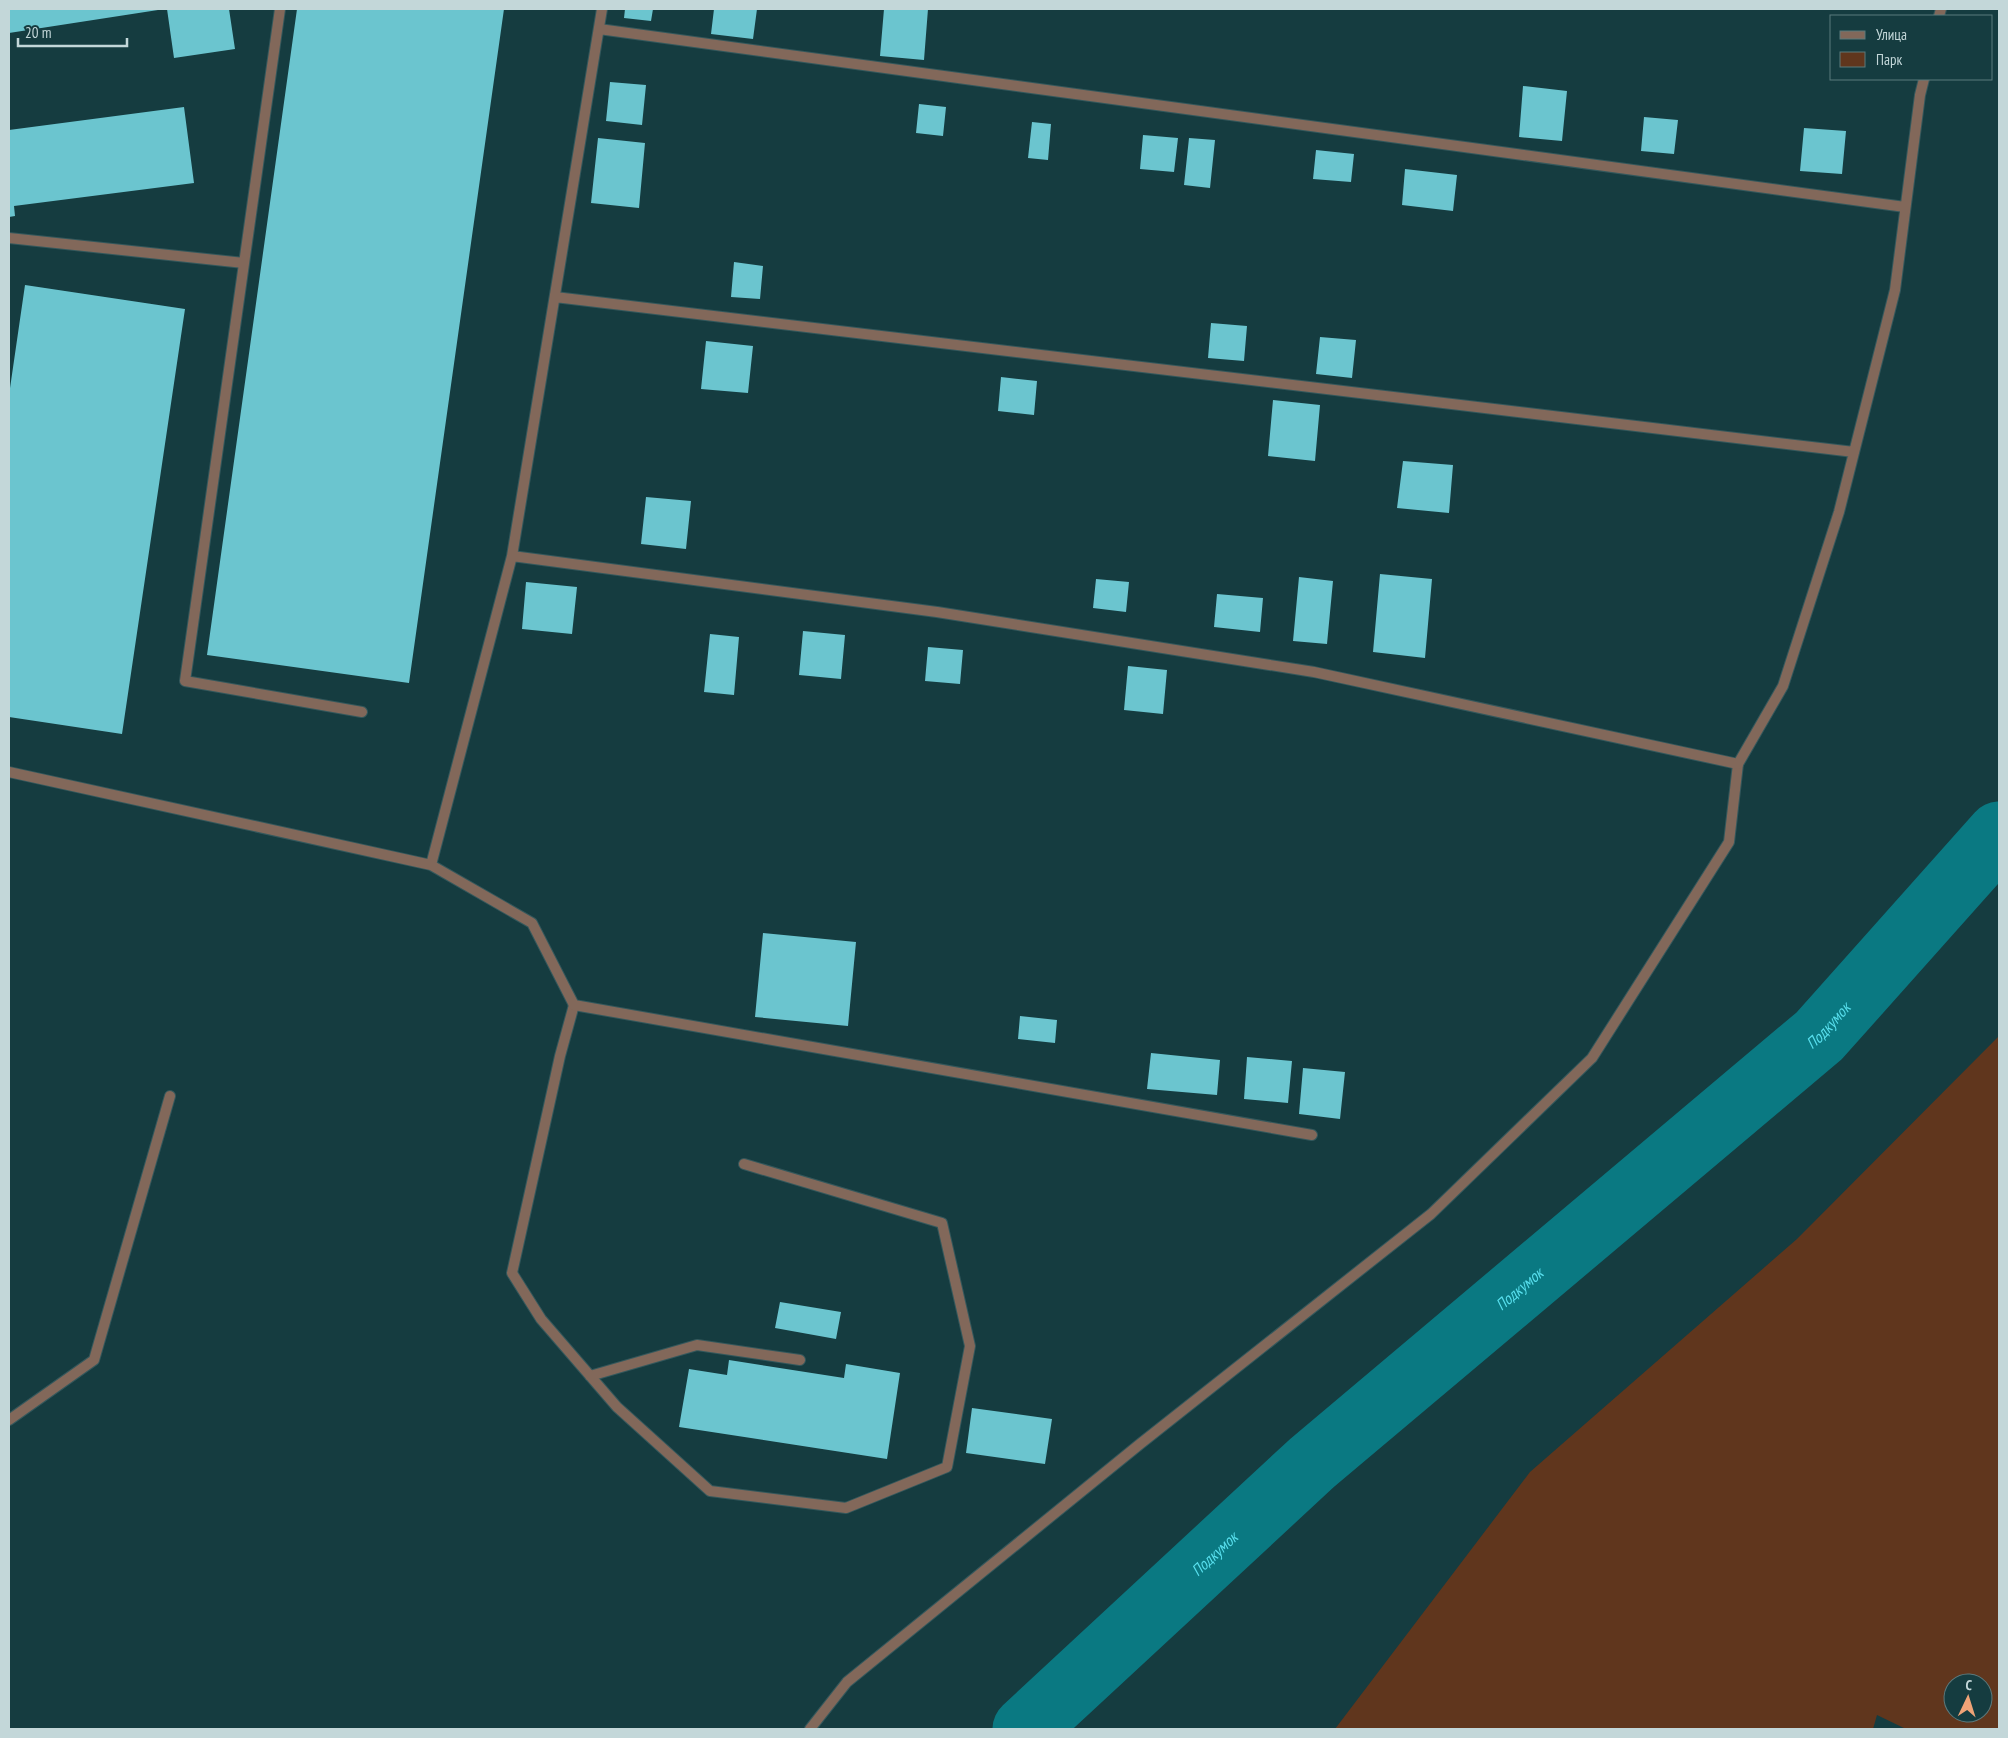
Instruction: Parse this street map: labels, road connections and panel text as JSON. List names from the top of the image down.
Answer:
{
  "water": ["Подкумок"],
  "legend": ["Улица", "Парк"],
  "scale_bar": "20 m",
  "north": "top"
}
